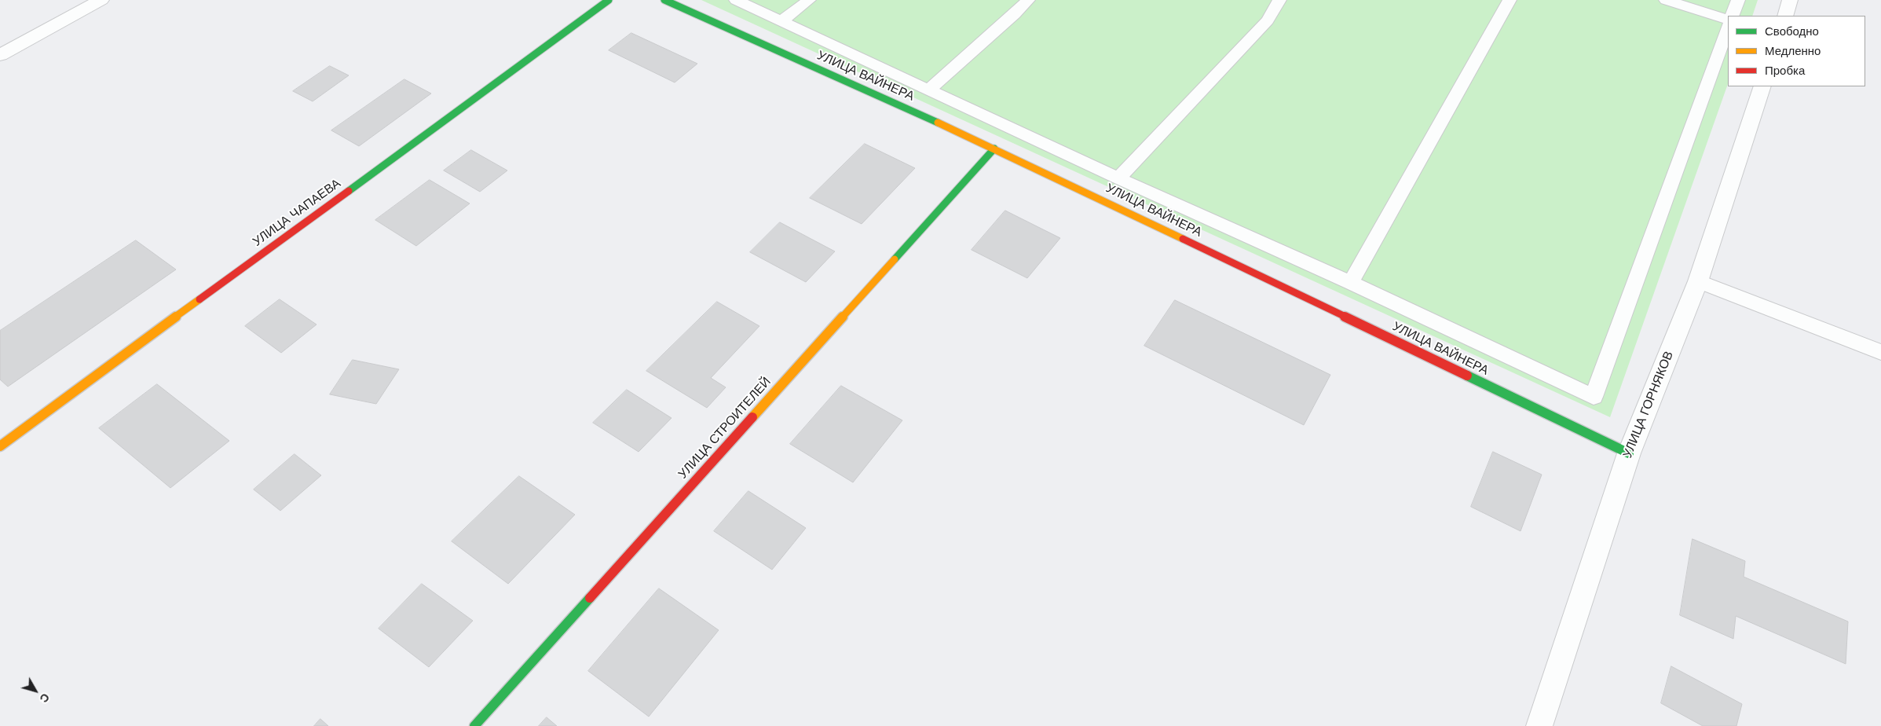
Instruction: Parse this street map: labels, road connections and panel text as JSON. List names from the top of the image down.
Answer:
{
  "streets": {
    "street": [
      "УЛИЦА ВАЙНЕРА",
      "УЛИЦА ЧАПАЕВА",
      "УЛИЦА ГОРНЯКОВ",
      "УЛИЦА СТРОИТЕЛЕЙ"
    ]
  },
  "crossings": [
    ["УЛИЦА ВАЙНЕРА", "УЛИЦА ГОРНЯКОВ"],
    ["УЛИЦА ВАЙНЕРА", "УЛИЦА СТРОИТЕЛЕЙ"]
  ],
  "legend": ["Свободно", "Медленно", "Пробка"],
  "north": "bottom right"
}
